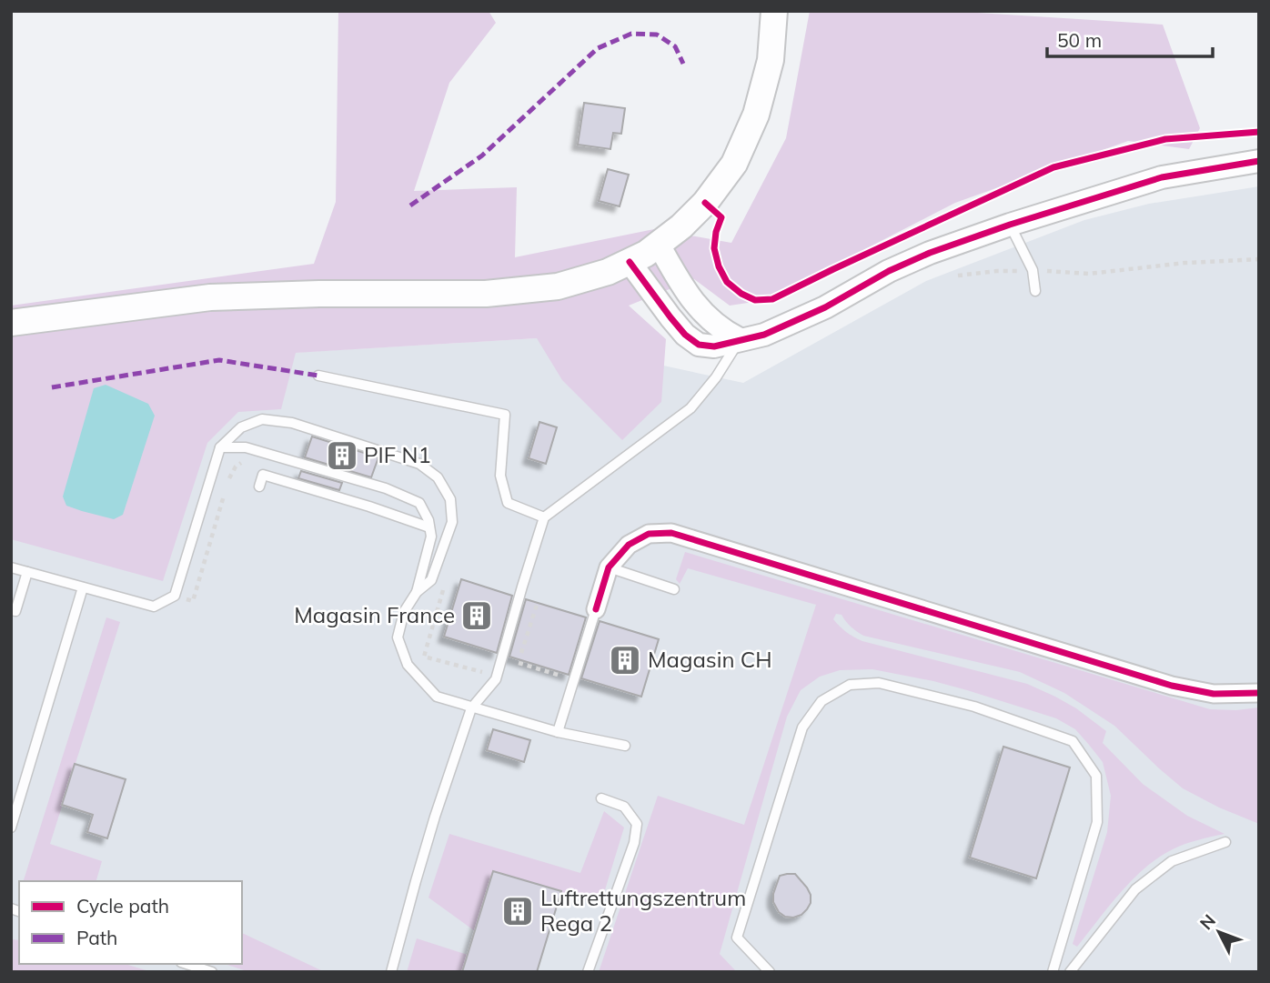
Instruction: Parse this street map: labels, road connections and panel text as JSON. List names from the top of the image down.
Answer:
{
  "places": {
    "building": [
      "PIF N1",
      "Magasin France",
      "Magasin CH",
      "Luftrettungszentrum Rega 2"
    ]
  },
  "legend": ["Cycle path", "Path"],
  "scale_bar": "50 m",
  "north": "top left"
}
